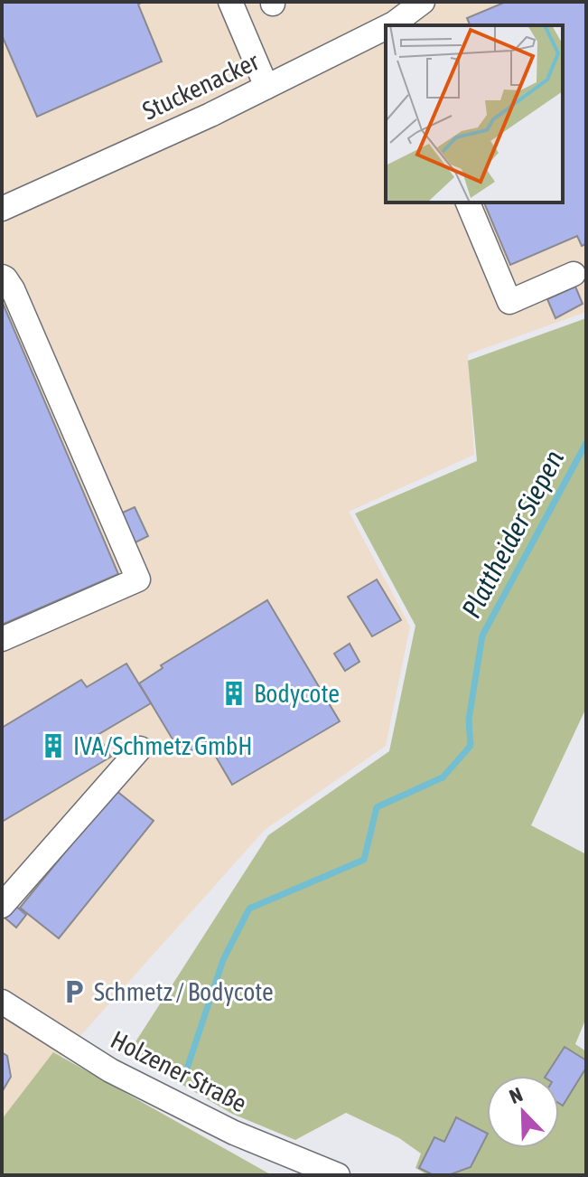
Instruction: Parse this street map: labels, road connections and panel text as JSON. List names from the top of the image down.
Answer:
{
  "streets": {
    "street": ["Stuckenacker", "Holzener Straße"]
  },
  "water": ["Plattheider Siepen"],
  "places": {
    "building": ["Bodycote", "IVA/Schmetz GmbH"],
    "parking": ["Schmetz / Bodycote"]
  },
  "north": "top left"
}
